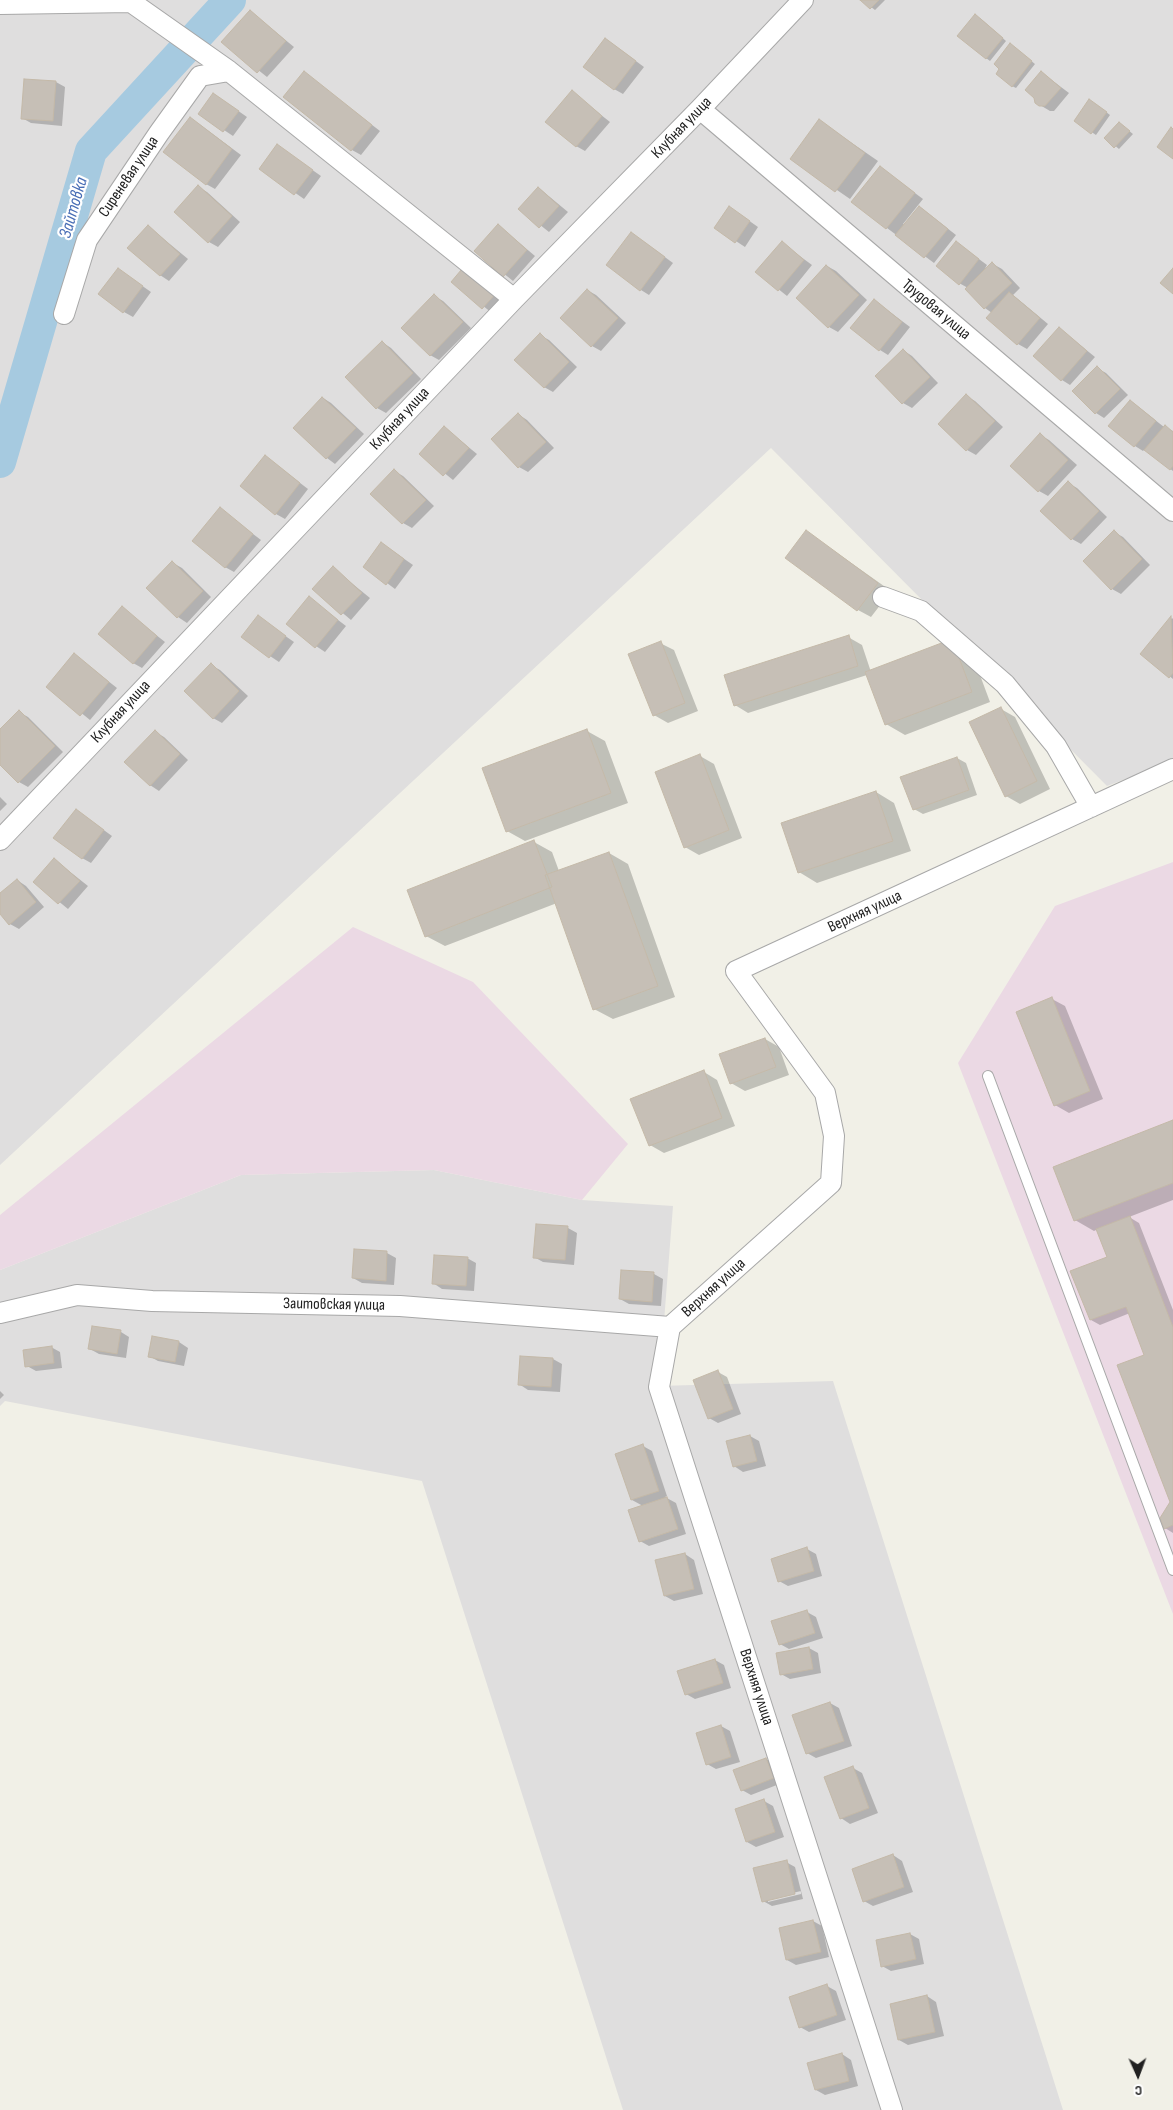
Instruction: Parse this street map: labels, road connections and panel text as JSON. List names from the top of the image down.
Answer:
{
  "streets": {
    "street": [
      "Клубная улица",
      "Сиреневая улица",
      "Трудовая улица",
      "Верхняя улица",
      "Заитовская улица"
    ]
  },
  "crossings": [
    ["Клубная улица", "Трудовая улица"],
    ["Верхняя улица", "Заитовская улица"]
  ],
  "water": ["Зайтовка"],
  "north": "bottom"
}
